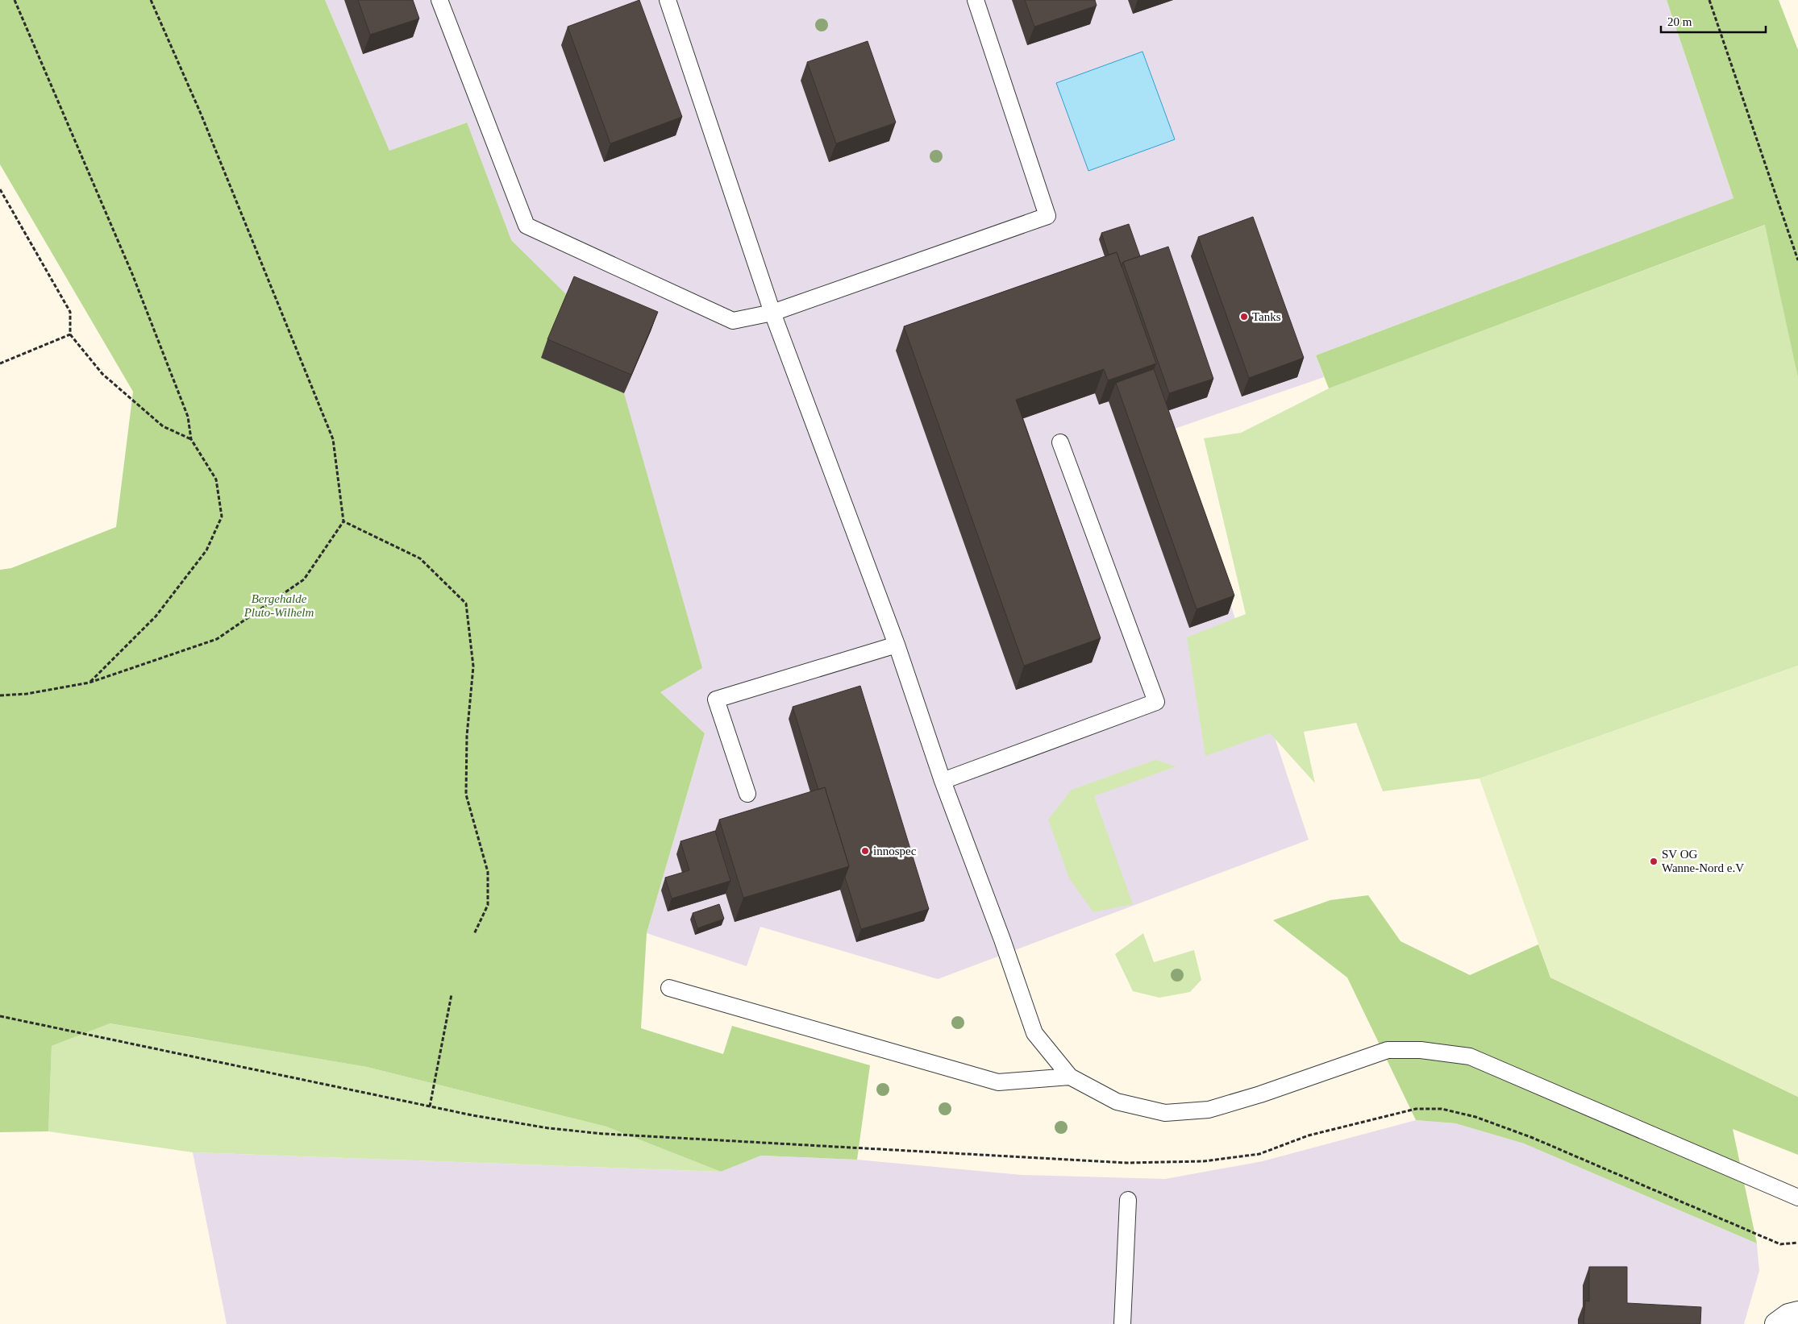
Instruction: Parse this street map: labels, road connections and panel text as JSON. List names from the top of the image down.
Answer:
{
  "parks": ["Bergehalde Pluto-Wilhelm"],
  "places": ["Tanks", "innospec", "SV OG Wanne-Nord e.V"],
  "scale_bar": "20 m"
}
